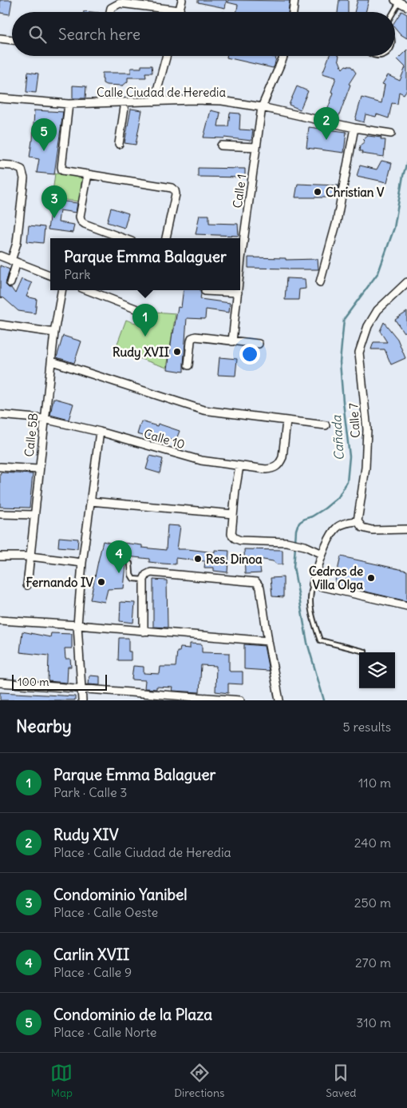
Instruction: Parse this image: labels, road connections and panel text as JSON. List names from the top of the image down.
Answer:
{
  "streets": {
    "street": [
      "Calle Ciudad de Heredia",
      "Calle 1",
      "Calle 7",
      "Calle 5B",
      "Calle 10"
    ]
  },
  "crossings": [
    ["Calle Ciudad de Heredia", "Calle 1"],
    ["Calle 5B", "Calle 10"]
  ],
  "water": ["Cañada"],
  "places": [
    "Christian V",
    "Rudy XVII",
    "Res. Dinoa",
    "Cedros de Villa Olga",
    "Fernando IV"
  ],
  "scale_bar": "100 m",
  "page": {
    "search": "Search here",
    "pins": [
      "2",
      "5",
      "3",
      "1",
      "4"
    ],
    "popup": ["Parque Emma Balaguer", "Park"],
    "scale": "100 m",
    "heading": ["Nearby", "5 results"],
    "list": [
      {
        "mark": "1",
        "name": "Parque Emma Balaguer",
        "note": "Park · Calle 3",
        "value": "110 m"
      },
      {
        "mark": "2",
        "name": "Rudy XIV",
        "note": "Place · Calle Ciudad de Heredia",
        "value": "240 m"
      },
      {
        "mark": "3",
        "name": "Condominio Yanibel",
        "note": "Place · Calle Oeste",
        "value": "250 m"
      },
      {
        "mark": "4",
        "name": "Carlin XVII",
        "note": "Place · Calle 9",
        "value": "270 m"
      },
      {
        "mark": "5",
        "name": "Condominio de la Plaza",
        "note": "Place · Calle Norte",
        "value": "310 m"
      }
    ],
    "nav": ["Map", "Directions", "Saved"]
  }
}
